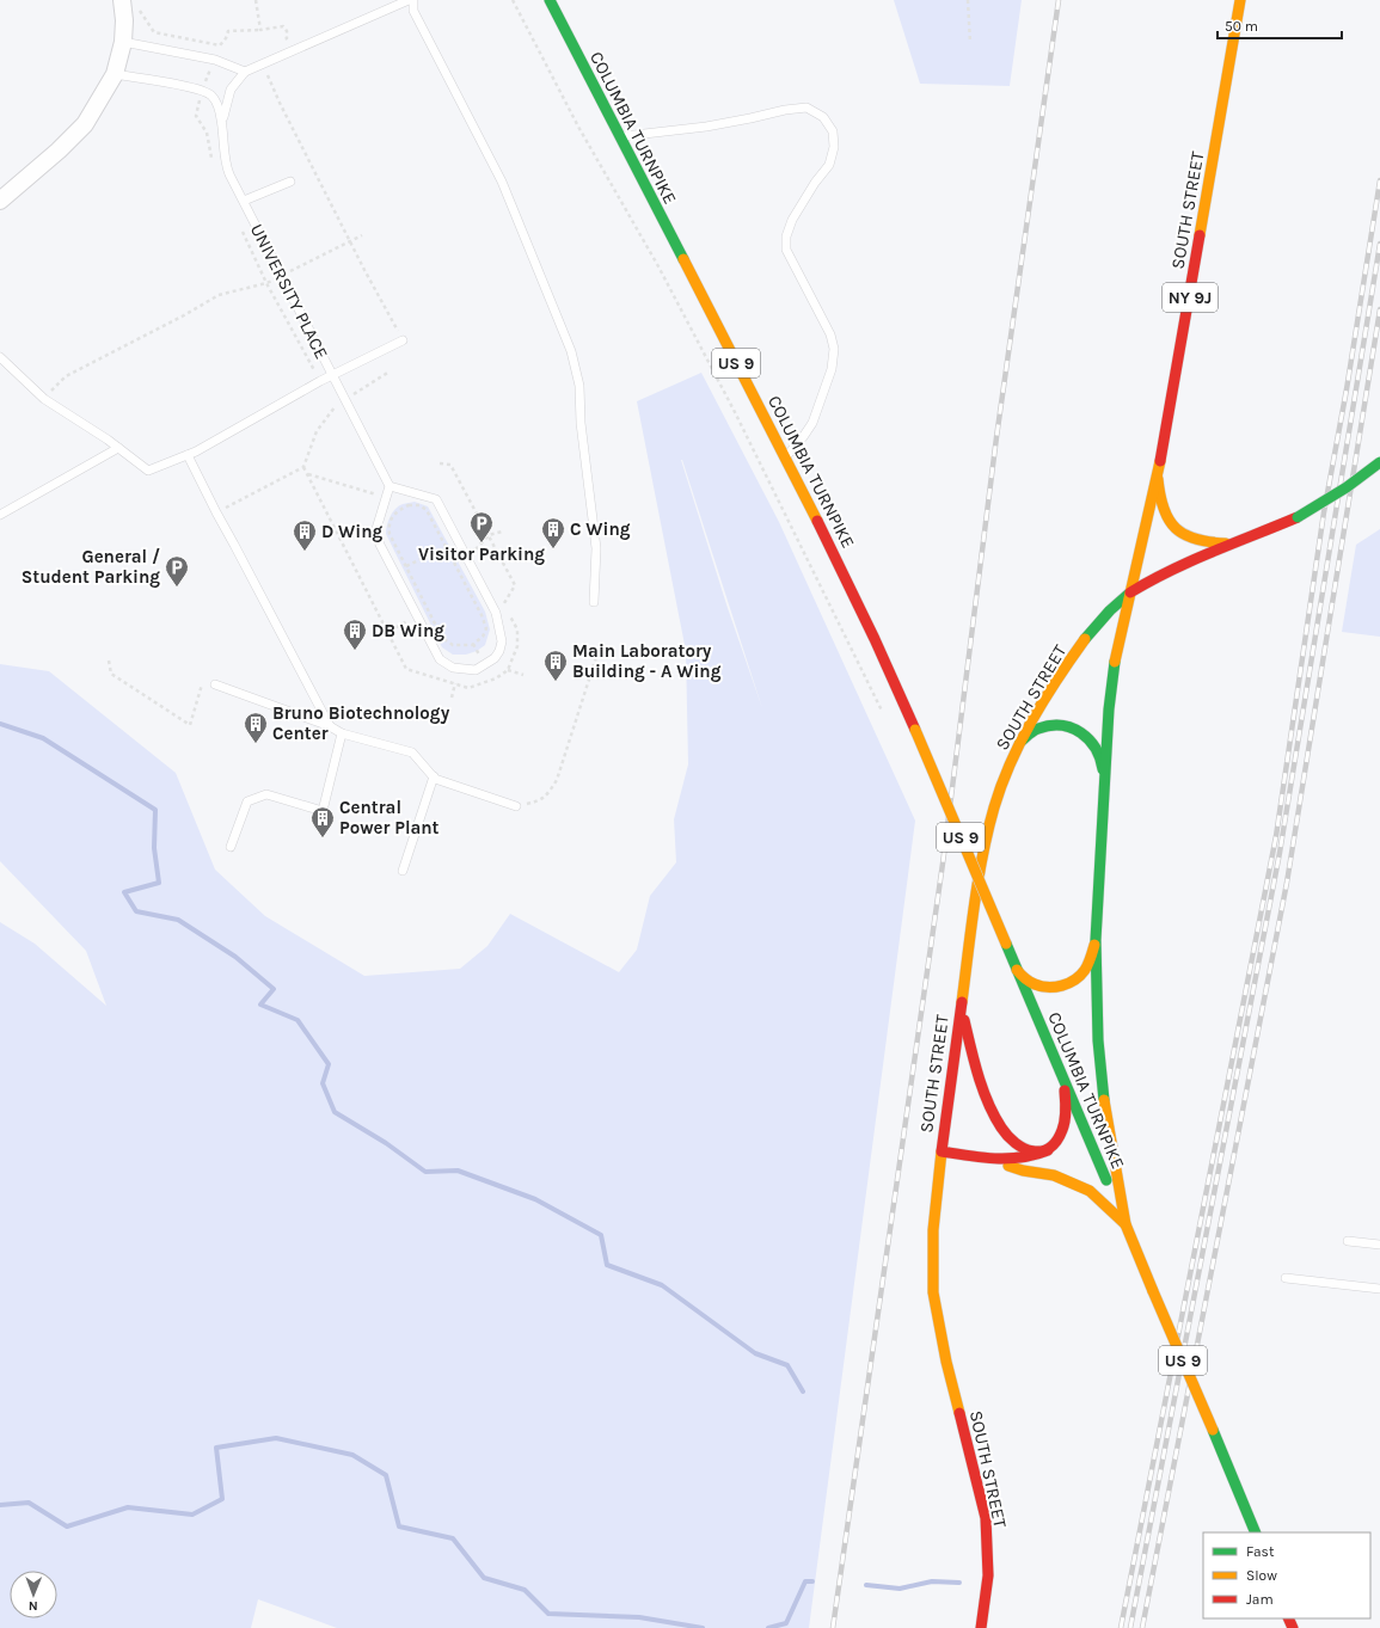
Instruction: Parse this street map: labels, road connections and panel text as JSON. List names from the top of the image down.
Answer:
{
  "streets": {
    "main road": [
      "COLUMBIA TURNPIKE",
      "SOUTH STREET",
      "NY 9J",
      "US 9"
    ],
    "lane": ["UNIVERSITY PLACE"]
  },
  "crossings": [
    ["COLUMBIA TURNPIKE", "US 9"]
  ],
  "places": {
    "parking": ["Visitor Parking", "General / Student Parking"],
    "building": [
      "C Wing",
      "D Wing",
      "DB Wing",
      "Main Laboratory Building - A Wing",
      "Bruno Biotechnology Center",
      "Central Power Plant"
    ]
  },
  "legend": ["Fast", "Slow", "Jam"],
  "scale_bar": "50 m",
  "north": "bottom"
}
